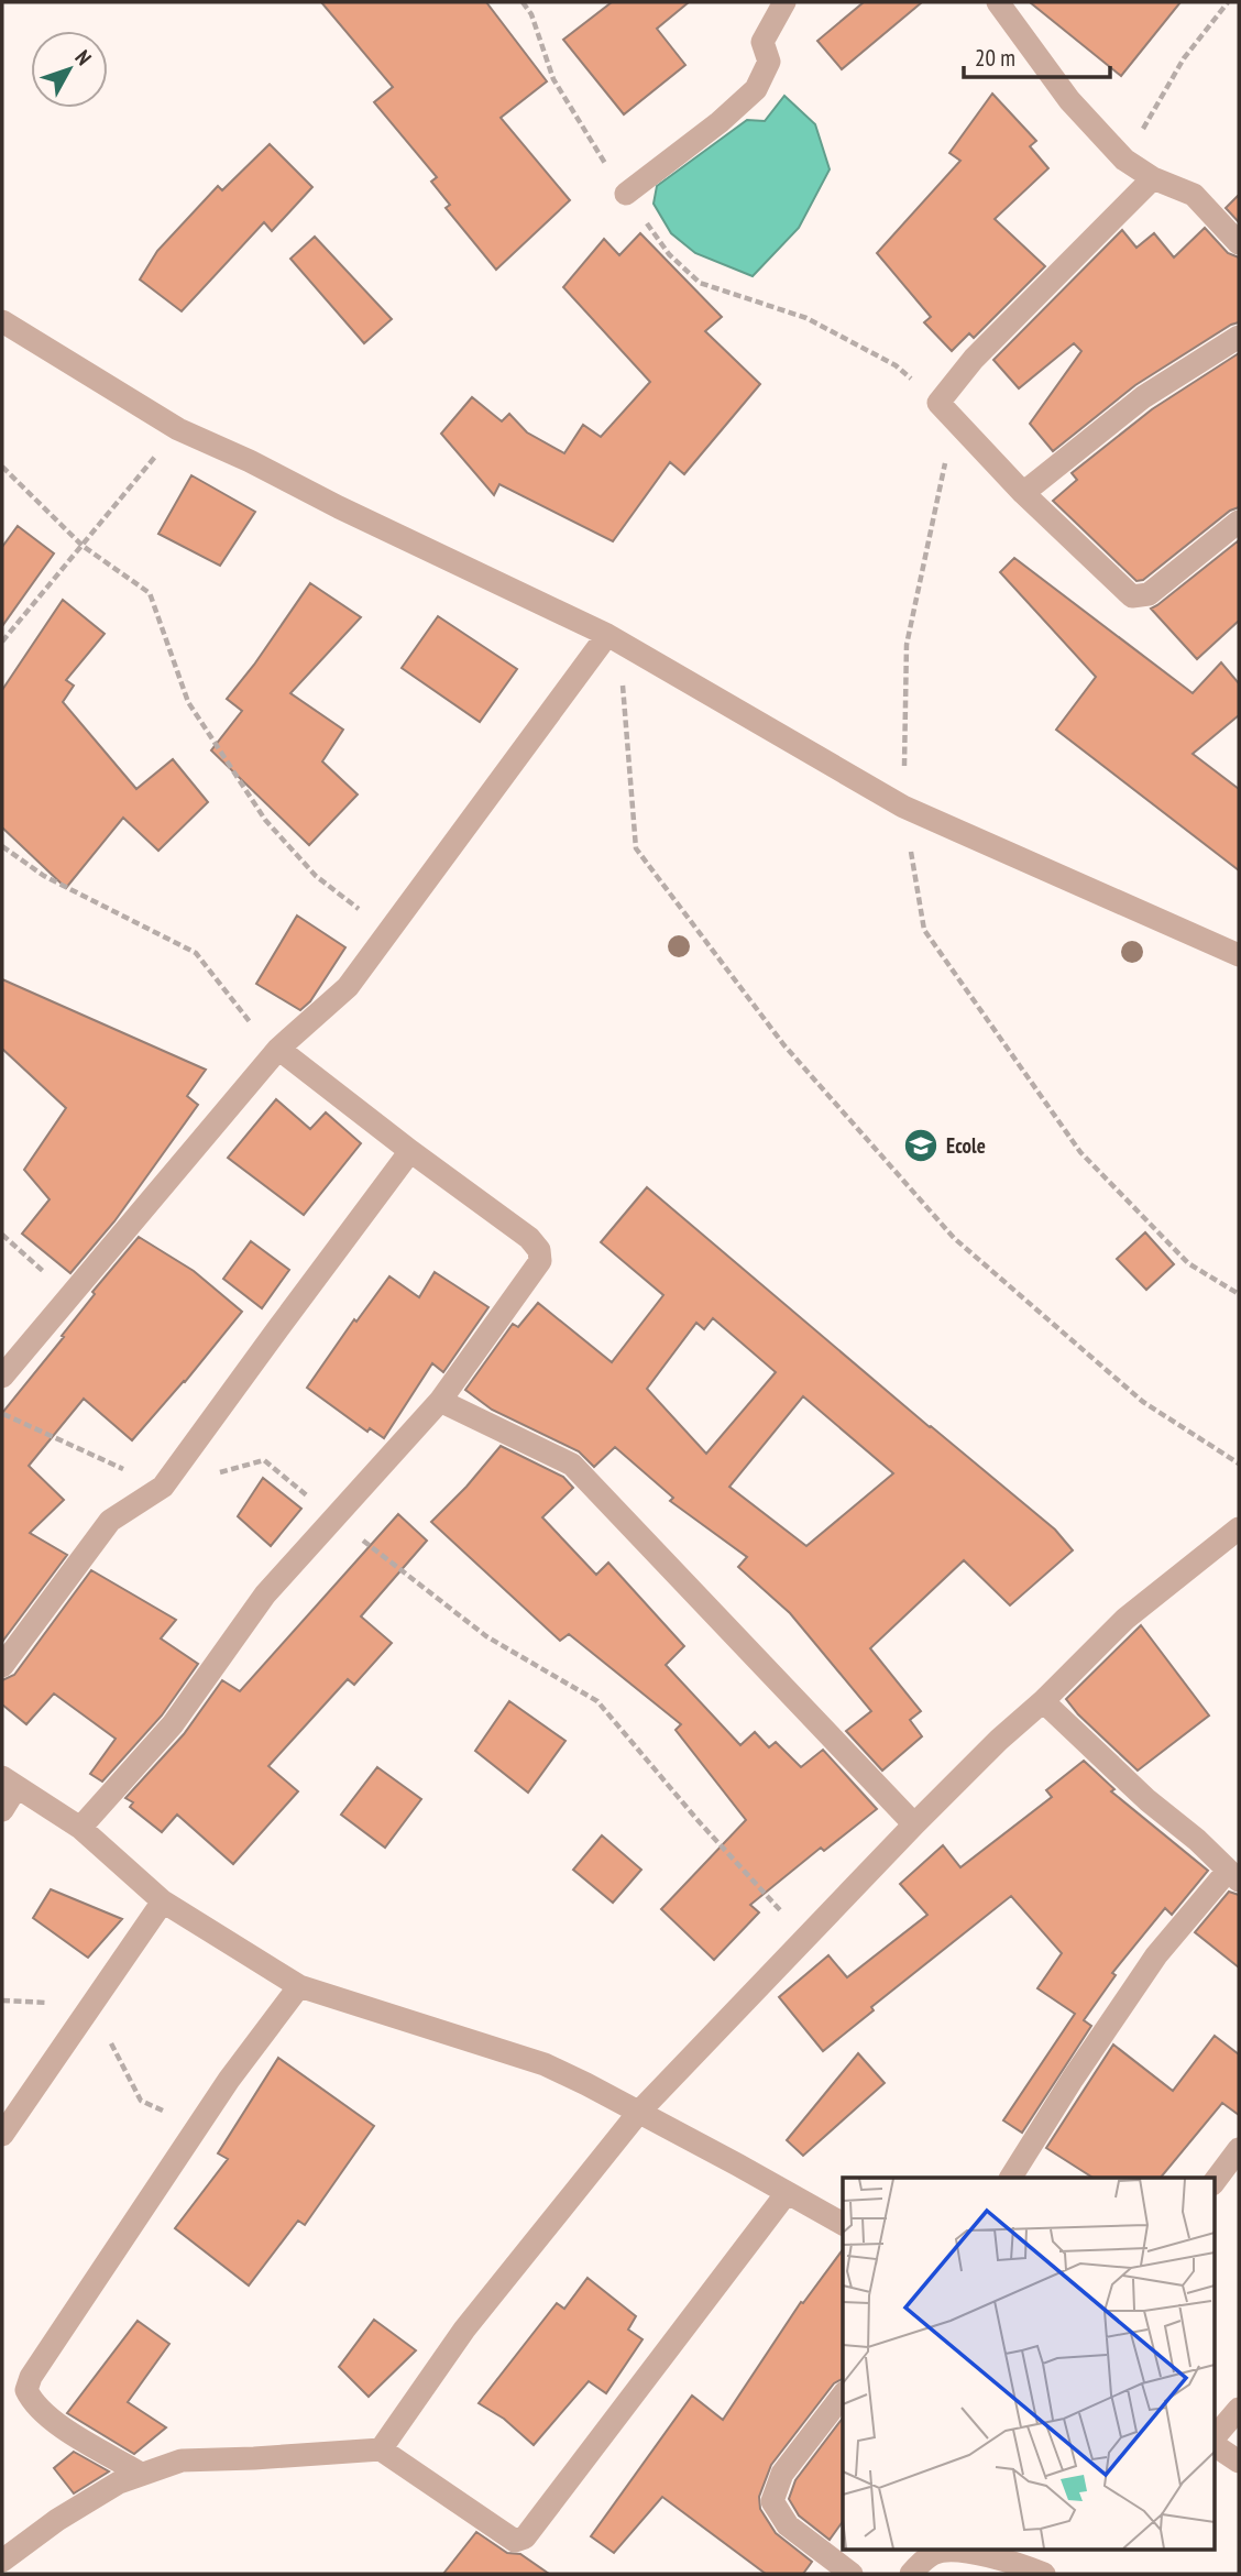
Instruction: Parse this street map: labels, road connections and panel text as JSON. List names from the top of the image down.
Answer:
{
  "places": {
    "school or university": ["Ecole"]
  },
  "scale_bar": "20 m",
  "north": "top right"
}
